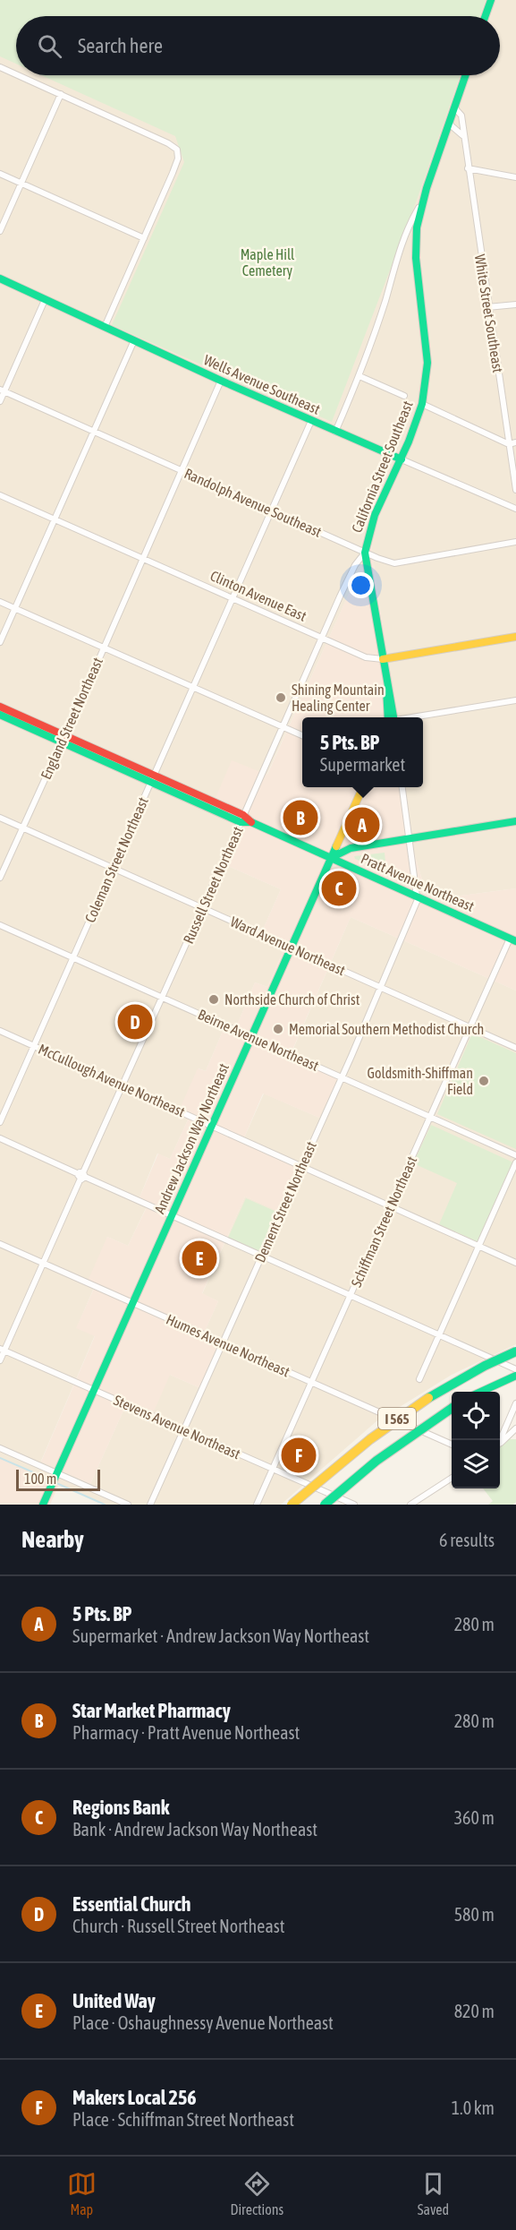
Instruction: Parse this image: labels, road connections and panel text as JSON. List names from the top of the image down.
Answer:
{
  "streets": {
    "main road": [
      "Wells Avenue Southeast",
      "California Street Southeast",
      "Clinton Avenue East",
      "Pratt Avenue Northeast",
      "Andrew Jackson Way Northeast",
      "I 565"
    ],
    "street": [
      "White Street Southeast",
      "Randolph Avenue Southeast",
      "England Street Northeast",
      "Coleman Street Northeast",
      "Russell Street Northeast",
      "Ward Avenue Northeast",
      "Beirne Avenue Northeast",
      "McCullough Avenue Northeast",
      "Dement Street Northeast",
      "Schiffman Street Northeast",
      "Humes Avenue Northeast",
      "Stevens Avenue Northeast"
    ]
  },
  "crossings": [
    ["White Street Southeast", "California Street Southeast"],
    ["Wells Avenue Southeast", "California Street Southeast"],
    ["Wells Avenue Southeast", "England Street Northeast"],
    ["Wells Avenue Southeast", "Coleman Street Northeast"],
    ["California Street Southeast", "Randolph Avenue Southeast"],
    ["California Street Southeast", "Clinton Avenue East"],
    ["California Street Southeast", "Russell Street Northeast"],
    ["Randolph Avenue Southeast", "England Street Northeast"],
    ["Randolph Avenue Southeast", "Coleman Street Northeast"],
    ["Randolph Avenue Southeast", "Russell Street Northeast"],
    ["Clinton Avenue East", "England Street Northeast"],
    ["Clinton Avenue East", "Coleman Street Northeast"],
    ["Clinton Avenue East", "Russell Street Northeast"],
    ["England Street Northeast", "Pratt Avenue Northeast"],
    ["England Street Northeast", "Ward Avenue Northeast"],
    ["Coleman Street Northeast", "Pratt Avenue Northeast"],
    ["Coleman Street Northeast", "Ward Avenue Northeast"],
    ["Coleman Street Northeast", "Beirne Avenue Northeast"],
    ["Coleman Street Northeast", "McCullough Avenue Northeast"],
    ["Pratt Avenue Northeast", "Russell Street Northeast"],
    ["Pratt Avenue Northeast", "Andrew Jackson Way Northeast"],
    ["Pratt Avenue Northeast", "Dement Street Northeast"],
    ["Pratt Avenue Northeast", "Schiffman Street Northeast"],
    ["Russell Street Northeast", "Ward Avenue Northeast"],
    ["Russell Street Northeast", "Beirne Avenue Northeast"],
    ["Russell Street Northeast", "McCullough Avenue Northeast"],
    ["Russell Street Northeast", "Humes Avenue Northeast"],
    ["Russell Street Northeast", "Stevens Avenue Northeast"],
    ["Ward Avenue Northeast", "Andrew Jackson Way Northeast"],
    ["Ward Avenue Northeast", "Dement Street Northeast"],
    ["Ward Avenue Northeast", "Schiffman Street Northeast"],
    ["Beirne Avenue Northeast", "Andrew Jackson Way Northeast"],
    ["Beirne Avenue Northeast", "Dement Street Northeast"],
    ["Beirne Avenue Northeast", "Schiffman Street Northeast"],
    ["McCullough Avenue Northeast", "Andrew Jackson Way Northeast"],
    ["McCullough Avenue Northeast", "Dement Street Northeast"],
    ["McCullough Avenue Northeast", "Schiffman Street Northeast"],
    ["Andrew Jackson Way Northeast", "Humes Avenue Northeast"],
    ["Andrew Jackson Way Northeast", "Stevens Avenue Northeast"],
    ["Dement Street Northeast", "Humes Avenue Northeast"],
    ["Dement Street Northeast", "Stevens Avenue Northeast"],
    ["Schiffman Street Northeast", "Humes Avenue Northeast"],
    ["Schiffman Street Northeast", "Stevens Avenue Northeast"]
  ],
  "parks": ["Maple Hill Cemetery"],
  "places": [
    "Shining Mountain Healing Center",
    "Northside Church of Christ",
    "Memorial Southern Methodist Church",
    "Goldsmith-Shiffman Field"
  ],
  "scale_bar": "100 m",
  "page": {
    "search": "Search here",
    "popup": ["5 Pts. BP", "Supermarket"],
    "pins": [
      "B",
      "A",
      "C",
      "D",
      "E",
      "F"
    ],
    "scale": "100 m",
    "heading": ["Nearby", "6 results"],
    "list": [
      {
        "mark": "A",
        "name": "5 Pts. BP",
        "note": "Supermarket · Andrew Jackson Way Northeast",
        "value": "280 m"
      },
      {
        "mark": "B",
        "name": "Star Market Pharmacy",
        "note": "Pharmacy · Pratt Avenue Northeast",
        "value": "280 m"
      },
      {
        "mark": "C",
        "name": "Regions Bank",
        "note": "Bank · Andrew Jackson Way Northeast",
        "value": "360 m"
      },
      {
        "mark": "D",
        "name": "Essential Church",
        "note": "Church · Russell Street Northeast",
        "value": "580 m"
      },
      {
        "mark": "E",
        "name": "United Way",
        "note": "Place · Oshaughnessy Avenue Northeast",
        "value": "820 m"
      },
      {
        "mark": "F",
        "name": "Makers Local 256",
        "note": "Place · Schiffman Street Northeast",
        "value": "1.0 km"
      }
    ],
    "nav": ["Map", "Directions", "Saved"]
  }
}
